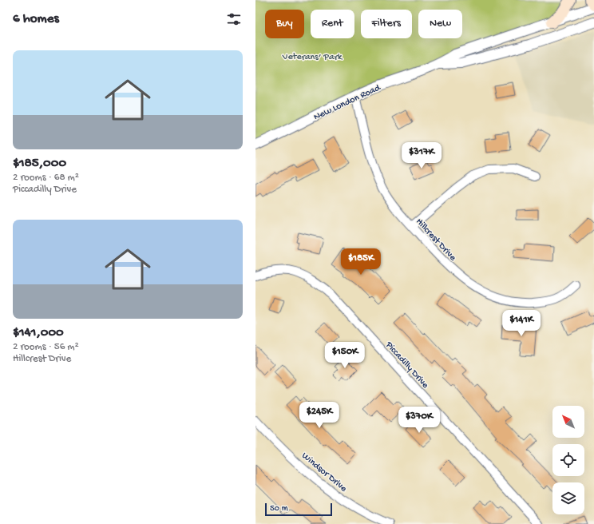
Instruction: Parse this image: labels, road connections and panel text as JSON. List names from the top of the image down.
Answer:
{
  "streets": {
    "street": [
      "New London Road",
      "Hillcrest Drive",
      "Piccadilly Drive",
      "Windsor Drive"
    ]
  },
  "crossings": [
    ["New London Road", "Hillcrest Drive"]
  ],
  "parks": ["Veterans’ Park"],
  "scale_bar": "50 m",
  "north": "top left",
  "page": {
    "heading": "6 homes",
    "chip": [
      "Buy",
      "Rent",
      "Filters",
      "New"
    ],
    "list": [
      {
        "name": "$185,000",
        "note": "2 rooms · 68 m² · Piccadilly Drive"
      },
      {
        "name": "$141,000",
        "note": "2 rooms · 56 m² · Hillcrest Drive"
      }
    ],
    "price": [
      "$317K",
      "$185K",
      "$141K",
      "$150K",
      "$245K",
      "$370K"
    ],
    "scale": "50 m"
  }
}
